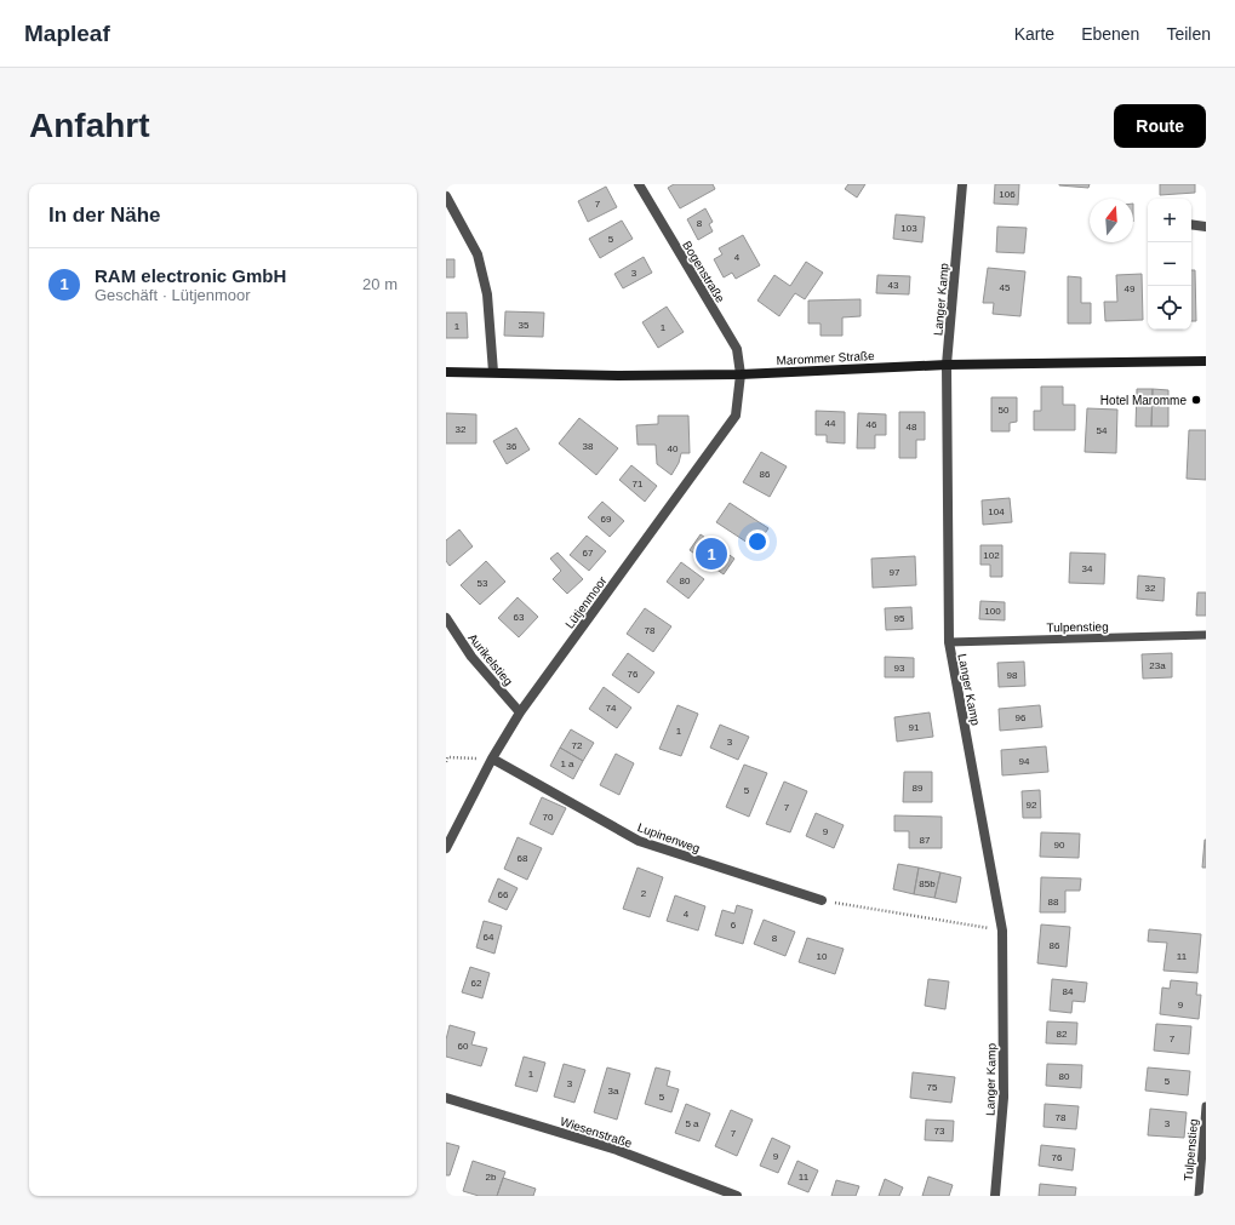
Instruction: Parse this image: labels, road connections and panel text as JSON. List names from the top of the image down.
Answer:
{
  "streets": {
    "street": [
      "Bogenstraße",
      "Langer Kamp",
      "Marommer Straße",
      "Lütjenmoor",
      "Aurikelstieg",
      "Lupinenweg",
      "Wiesenstraße"
    ],
    "lane": ["Tulpenstieg"]
  },
  "crossings": [
    ["Bogenstraße", "Marommer Straße"],
    ["Bogenstraße", "Lütjenmoor"],
    ["Langer Kamp", "Marommer Straße"],
    ["Langer Kamp", "Tulpenstieg"],
    ["Marommer Straße", "Lütjenmoor"],
    ["Lütjenmoor", "Aurikelstieg"],
    ["Lütjenmoor", "Lupinenweg"]
  ],
  "places": ["Hotel Maromme"],
  "house_numbers": [
    "106",
    "7",
    "8",
    "103",
    "5",
    "4",
    "3",
    "43",
    "45",
    "49",
    "35",
    "1",
    "1",
    "50",
    "44",
    "46",
    "48",
    "32",
    "54",
    "36",
    "38",
    "40",
    "86",
    "71",
    "104",
    "69",
    "67",
    "102",
    "34",
    "97",
    "80",
    "53",
    "32",
    "100",
    "63",
    "95",
    "78",
    "23a",
    "93",
    "76",
    "98",
    "74",
    "96",
    "91",
    "1",
    "3",
    "72",
    "94",
    "1 a",
    "89",
    "5",
    "92",
    "7",
    "70",
    "9",
    "87",
    "90",
    "68",
    "85b",
    "2",
    "66",
    "88",
    "4",
    "6",
    "64",
    "8",
    "86",
    "10",
    "11",
    "62",
    "84",
    "9",
    "82",
    "7",
    "60",
    "1",
    "80",
    "5",
    "3",
    "75",
    "3a",
    "5",
    "78",
    "5 a",
    "3",
    "73",
    "7",
    "9",
    "76",
    "2b",
    "11"
  ],
  "north": "top",
  "page": {
    "header": "Mapleaf",
    "nav": ["Karte", "Ebenen", "Teilen"],
    "buttons": "Route",
    "title": "Anfahrt",
    "heading": "In der Nähe",
    "map_buttons": ["+", "−"],
    "list": [
      {
        "mark": "1",
        "name": "RAM electronic GmbH",
        "note": "Geschäft · Lütjenmoor",
        "value": "20 m"
      }
    ],
    "pins": "1"
  }
}
